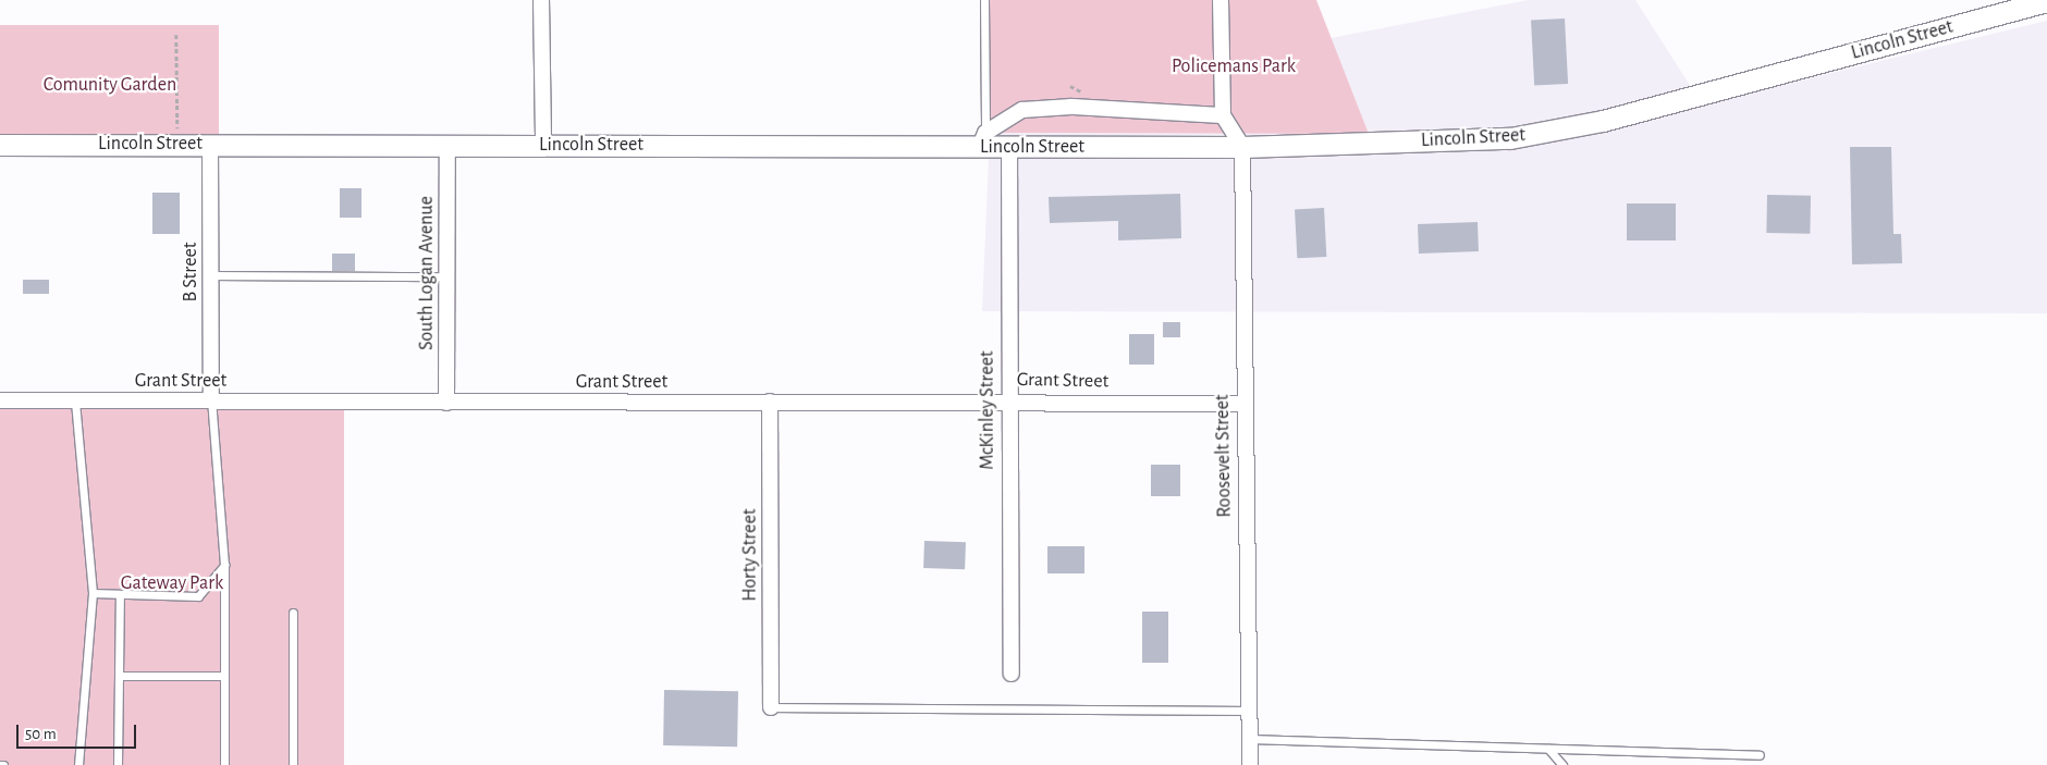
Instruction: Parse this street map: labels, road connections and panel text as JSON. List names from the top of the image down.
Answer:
{
  "streets": {
    "main road": ["Lincoln Street"],
    "street": [
      "B Street",
      "South Logan Avenue",
      "Grant Street",
      "McKinley Street",
      "Roosevelt Street",
      "Horty Street"
    ]
  },
  "crossings": [
    ["Lincoln Street", "B Street"],
    ["Lincoln Street", "South Logan Avenue"],
    ["Lincoln Street", "McKinley Street"],
    ["Lincoln Street", "Roosevelt Street"],
    ["B Street", "Grant Street"],
    ["South Logan Avenue", "Grant Street"],
    ["Grant Street", "McKinley Street"],
    ["Grant Street", "Roosevelt Street"],
    ["Grant Street", "Horty Street"]
  ],
  "parks": ["Policemans Park", "Comunity Garden", "Gateway Park"],
  "scale_bar": "50 m"
}
